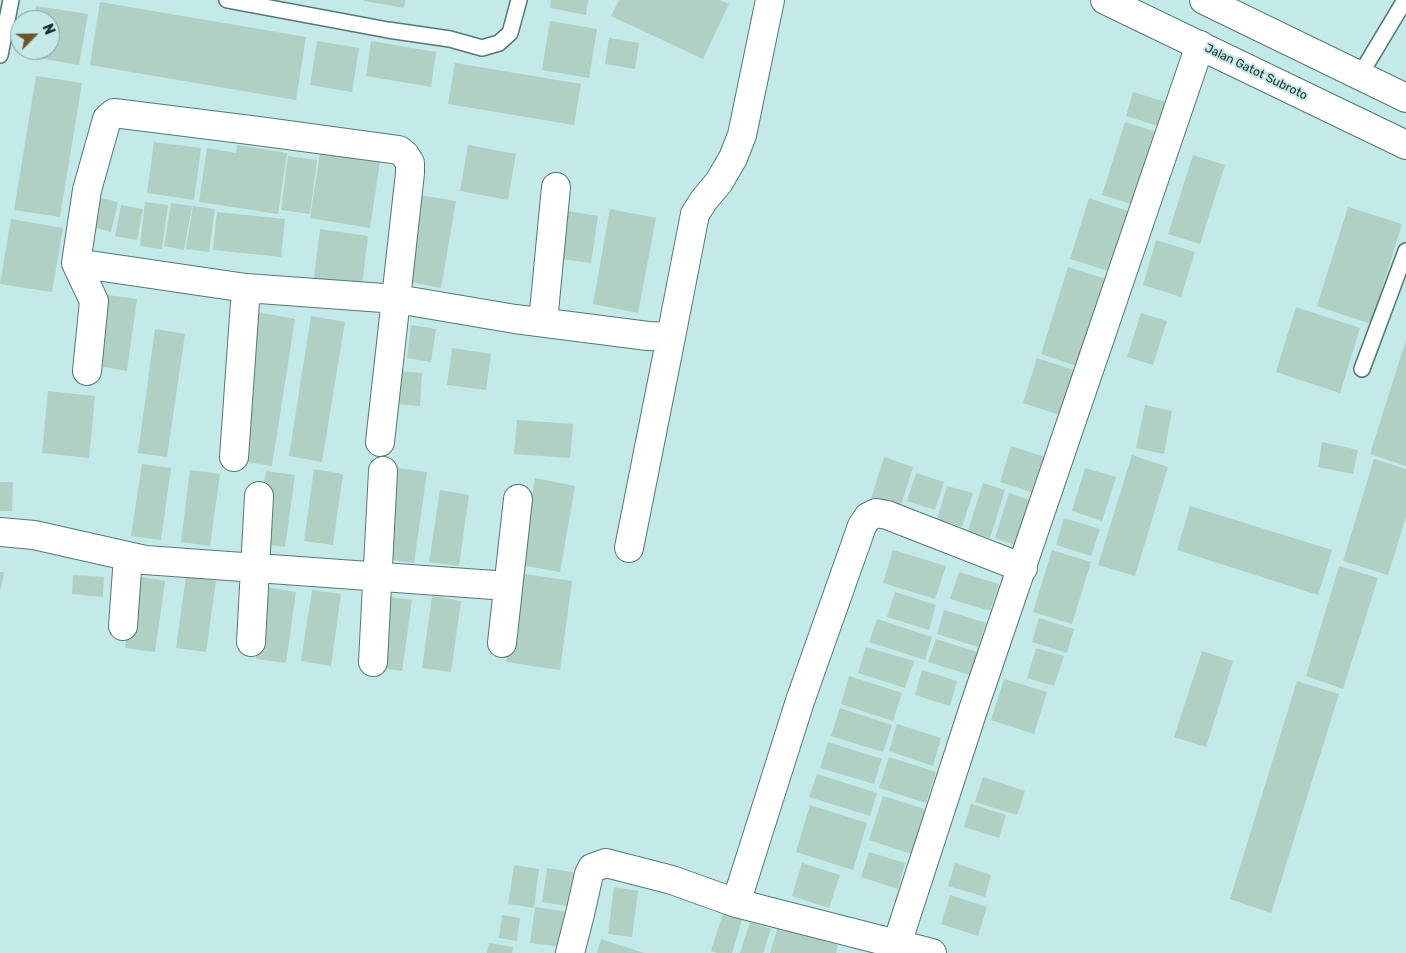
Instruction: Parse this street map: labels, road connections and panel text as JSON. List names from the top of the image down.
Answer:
{
  "streets": {
    "street": ["Jalan Gatot Subroto"]
  },
  "north": "top right"
}
